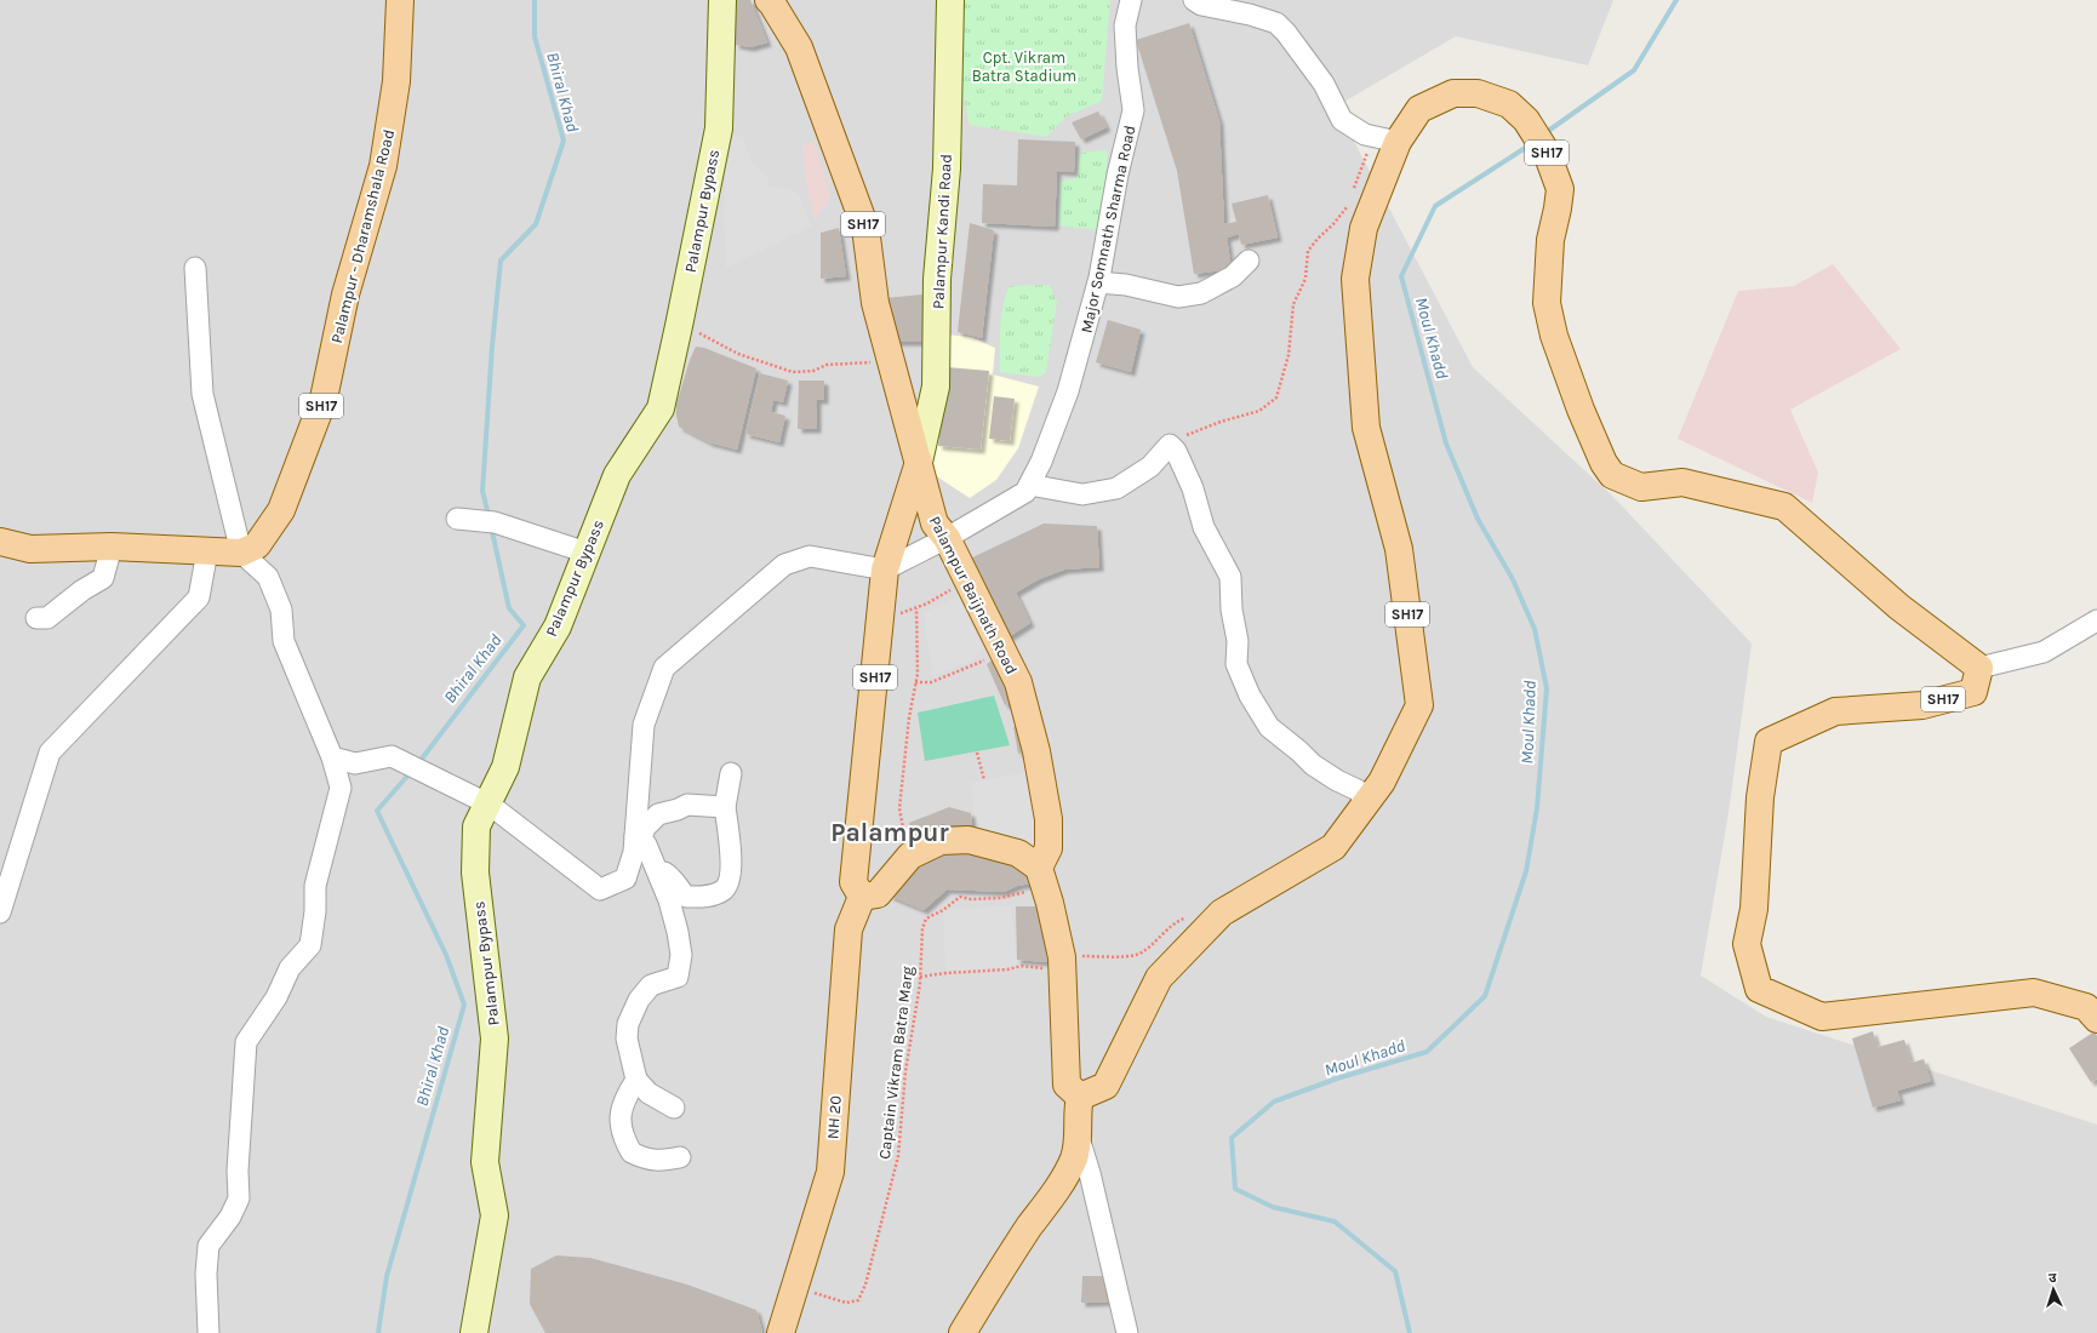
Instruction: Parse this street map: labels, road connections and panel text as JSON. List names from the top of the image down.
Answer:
{
  "streets": {
    "main road": [
      "SH17",
      "Palampur - Dharamshala Road",
      "Palampur Baijnath Road",
      "NH 20"
    ],
    "street": ["Palampur Bypass", "Major Somnath Sharma Road", "Palampur Kandi Road"],
    "path": ["Captain Vikram Batra Marg"]
  },
  "crossings": [
    ["SH17", "Major Somnath Sharma Road"],
    ["SH17", "Palampur Kandi Road"],
    ["SH17", "Palampur Baijnath Road"],
    ["SH17", "NH 20"],
    ["Major Somnath Sharma Road", "Palampur Baijnath Road"],
    ["Palampur Kandi Road", "Palampur Baijnath Road"],
    ["Palampur Baijnath Road", "Captain Vikram Batra Marg"]
  ],
  "districts": ["Palampur"],
  "water": ["Bhiral Khad", "Moul Khadd"],
  "parks": ["Cpt. Vikram Batra Stadium"],
  "north": "top"
}
